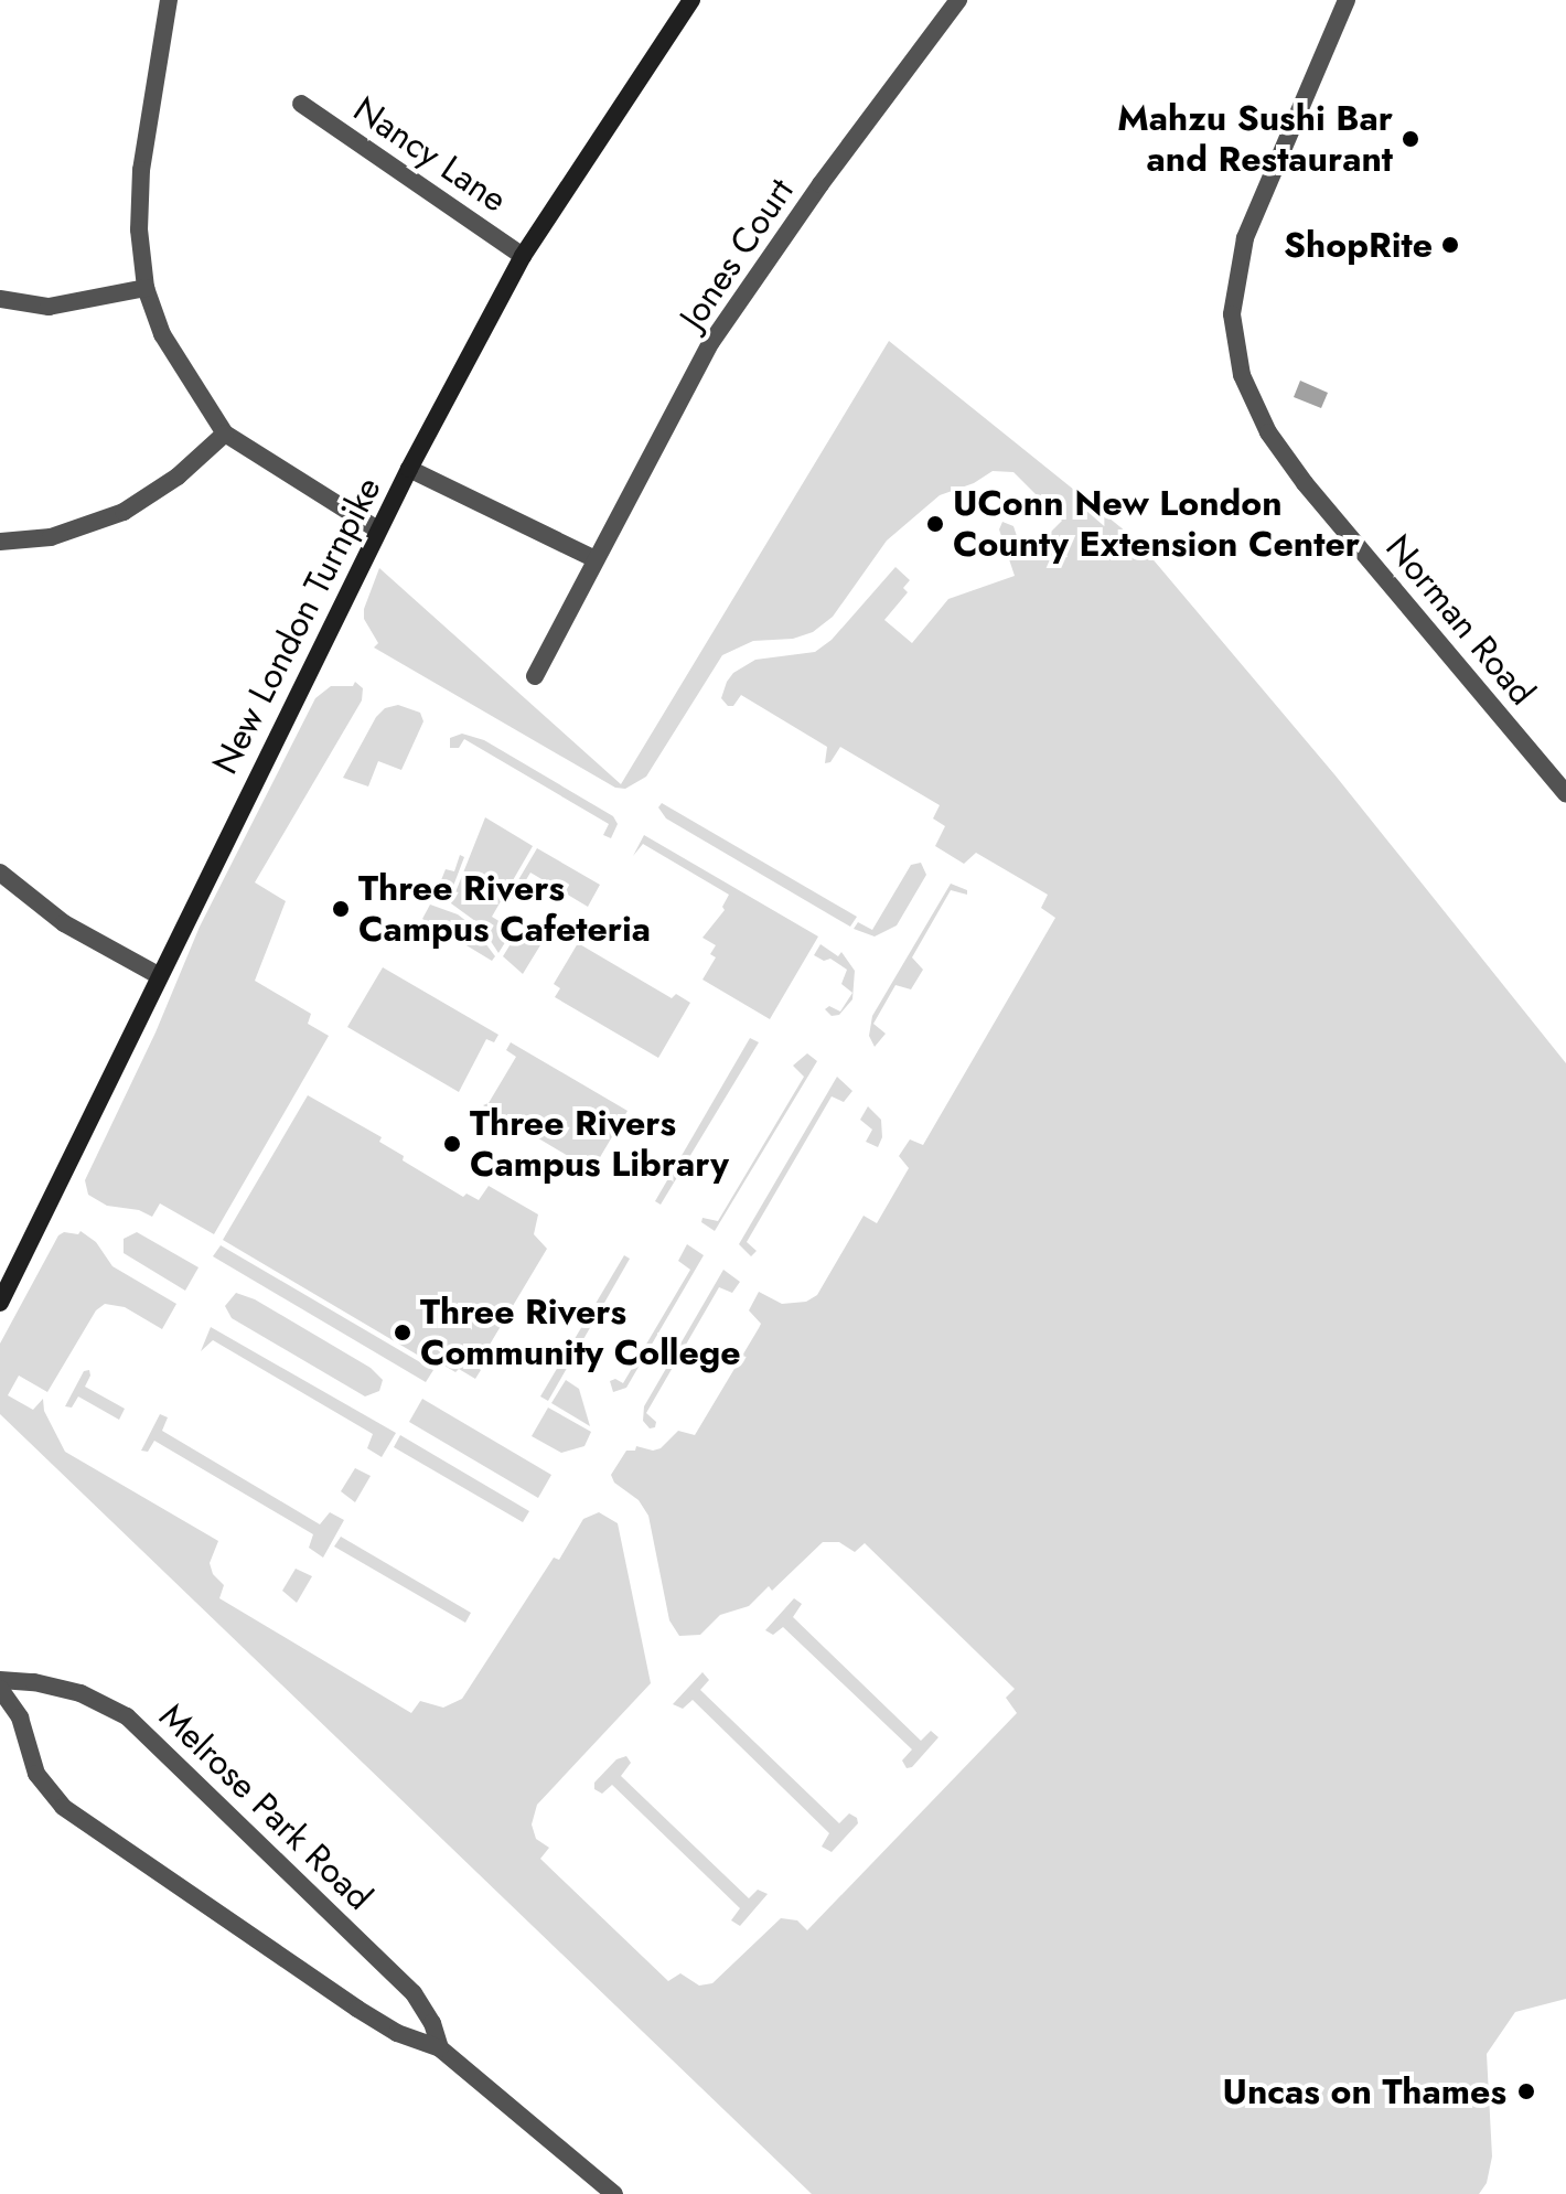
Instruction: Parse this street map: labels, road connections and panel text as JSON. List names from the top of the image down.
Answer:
{
  "streets": {
    "main road": ["New London Turnpike"],
    "street": [
      "Nancy Lane",
      "Jones Court",
      "Norman Road",
      "Melrose Park Road"
    ]
  },
  "crossings": [
    ["Nancy Lane", "New London Turnpike"]
  ],
  "places": [
    "Mahzu Sushi Bar and Restaurant",
    "ShopRite",
    "UConn New London County Extension Center",
    "Three Rivers Campus Cafeteria",
    "Three Rivers Campus Library",
    "Three Rivers Community College",
    "Uncas on Thames"
  ]
}
